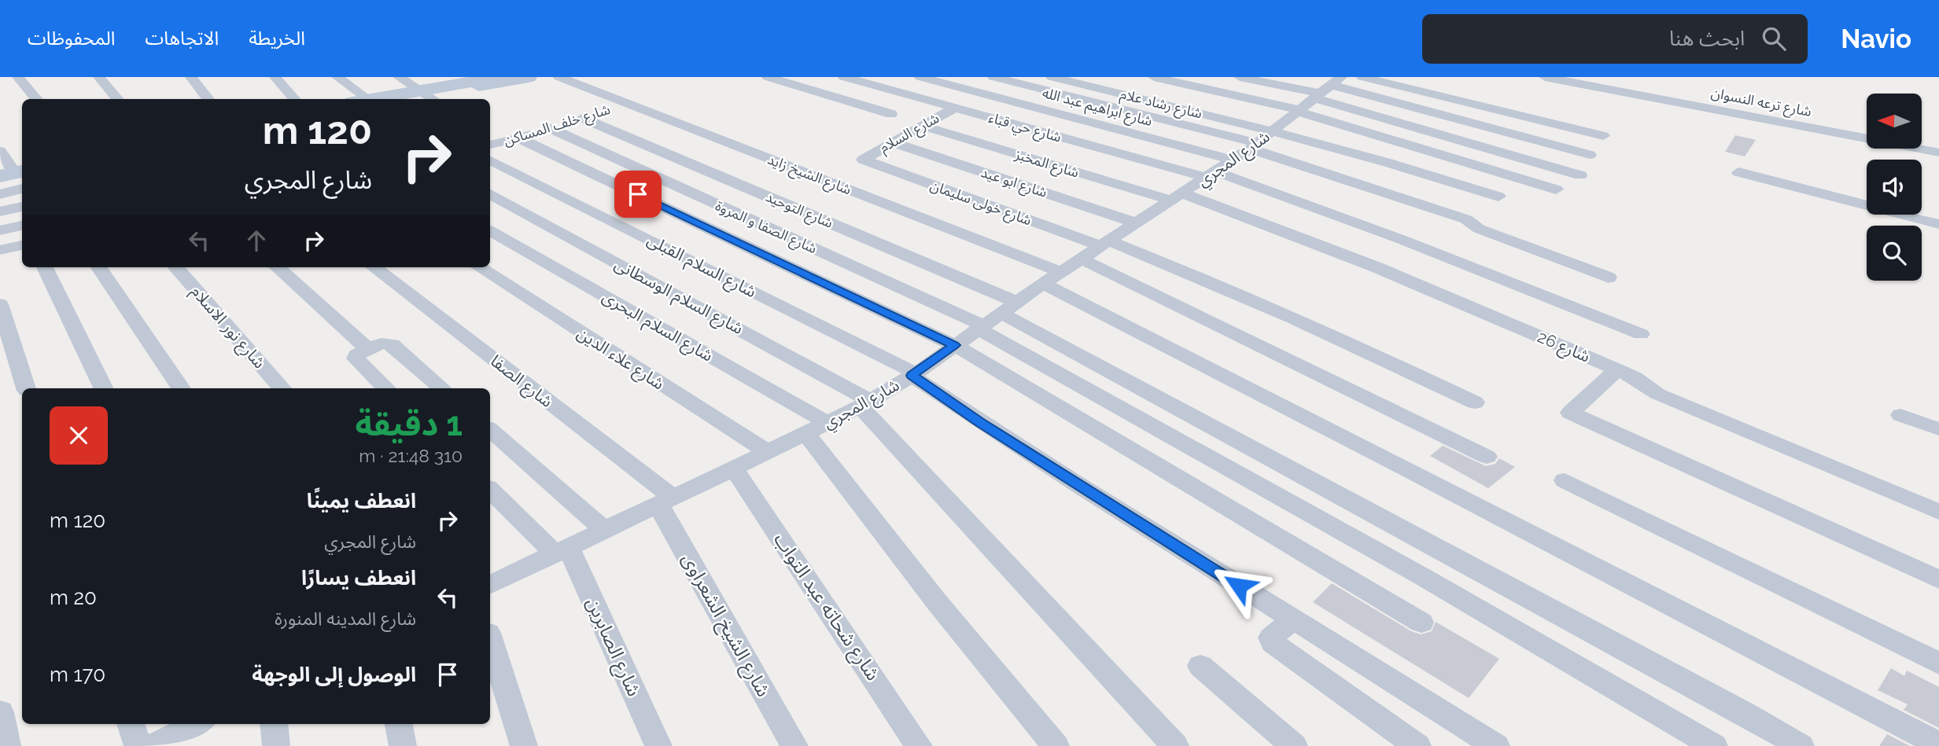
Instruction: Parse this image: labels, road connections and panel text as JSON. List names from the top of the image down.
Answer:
{
  "streets": {
    "street": [
      "شارع ترعه النسوان",
      "شارع رشاد علام",
      "شارع ابراهيم عبد الله",
      "شارع خلف المساكن",
      "شارع حي قباء",
      "شارع السلام",
      "شارع المجري",
      "شارع المخبز",
      "شارع الشيخ زايد",
      "شارع ابو عيد",
      "شارع خولى سليمان",
      "شارع التوحيد",
      "شارع الصفا و المروة",
      "شارع السلام القبلى",
      "شارع السلام الوسطانى",
      "شارع السلام البحرى",
      "شارع نور الاسلام",
      "شارع 26",
      "شارع علاء الدين",
      "شارع الصفا",
      "شارع شحاته عبد التواب",
      "شارع الشيخ الشعراوى",
      "شارع الصابرين"
    ]
  },
  "crossings": [
    ["شارع رشاد علام", "شارع المجري"],
    ["شارع ابراهيم عبد الله", "شارع المجري"],
    ["شارع خلف المساكن", "شارع الشيخ زايد"],
    ["شارع خلف المساكن", "شارع التوحيد"],
    ["شارع خلف المساكن", "شارع الصفا و المروة"],
    ["شارع حي قباء", "شارع السلام"],
    ["شارع حي قباء", "شارع المجري"],
    ["شارع السلام", "شارع المخبز"],
    ["شارع السلام", "شارع ابو عيد"],
    ["شارع السلام", "شارع خولى سليمان"],
    ["شارع المجري", "شارع المخبز"],
    ["شارع المجري", "شارع الشيخ زايد"],
    ["شارع المجري", "شارع ابو عيد"],
    ["شارع المجري", "شارع خولى سليمان"],
    ["شارع المجري", "شارع التوحيد"],
    ["شارع المجري", "شارع الصفا و المروة"],
    ["شارع المجري", "شارع السلام القبلى"],
    ["شارع المجري", "شارع السلام الوسطانى"],
    ["شارع المجري", "شارع السلام البحرى"],
    ["شارع المجري", "شارع 26"],
    ["شارع المجري", "شارع علاء الدين"],
    ["شارع المجري", "شارع الصفا"],
    ["شارع المجري", "شارع شحاته عبد التواب"],
    ["شارع المجري", "شارع الشيخ الشعراوى"],
    ["شارع المجري", "شارع الصابرين"],
    ["شارع المخبز", "شارع 26"],
    ["شارع التوحيد", "شارع الصفا و المروة"],
    ["شارع الصفا", "شارع الشيخ الشعراوى"]
  ],
  "north": "left",
  "page": {
    "header": "Navio",
    "search": "ابحث هنا",
    "nav": ["الخريطة", "الاتجاهات", "المحفوظات"],
    "turn": ["120 m", "شارع المجري"],
    "heading": ["1 دقيقة", "310 m · 21:48"],
    "list": [
      {
        "name": "انعطف يمينًا",
        "note": "شارع المجري",
        "value": "120 m"
      },
      {
        "name": "انعطف يسارًا",
        "note": "شارع المدينه المنورة",
        "value": "20 m"
      },
      {
        "name": "الوصول إلى الوجهة",
        "value": "170 m"
      }
    ]
  }
}
